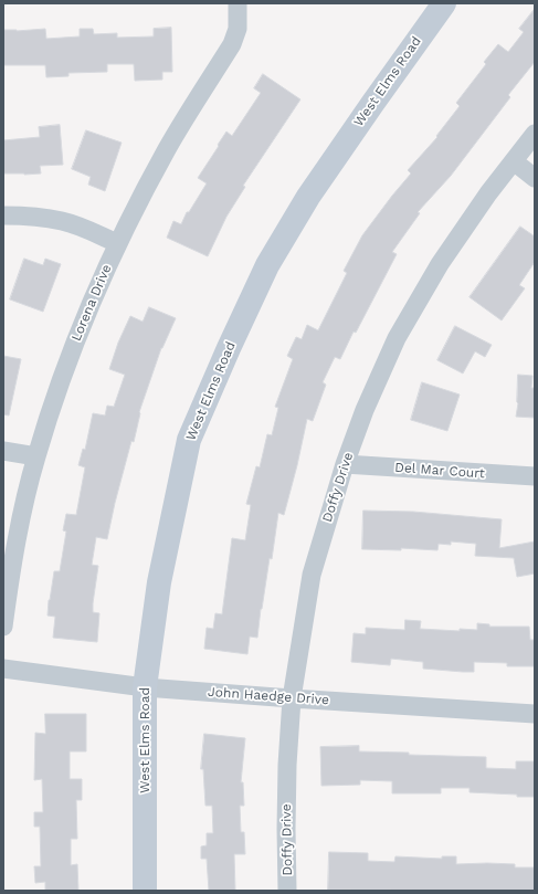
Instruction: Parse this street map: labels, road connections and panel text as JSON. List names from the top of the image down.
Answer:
{
  "streets": {
    "main road": ["West Elms Road"],
    "street": [
      "Lorena Drive",
      "Del Mar Court",
      "Doffy Drive",
      "John Haedge Drive"
    ]
  },
  "crossings": [
    ["West Elms Road", "John Haedge Drive"],
    ["Del Mar Court", "Doffy Drive"],
    ["Doffy Drive", "John Haedge Drive"]
  ]
}
